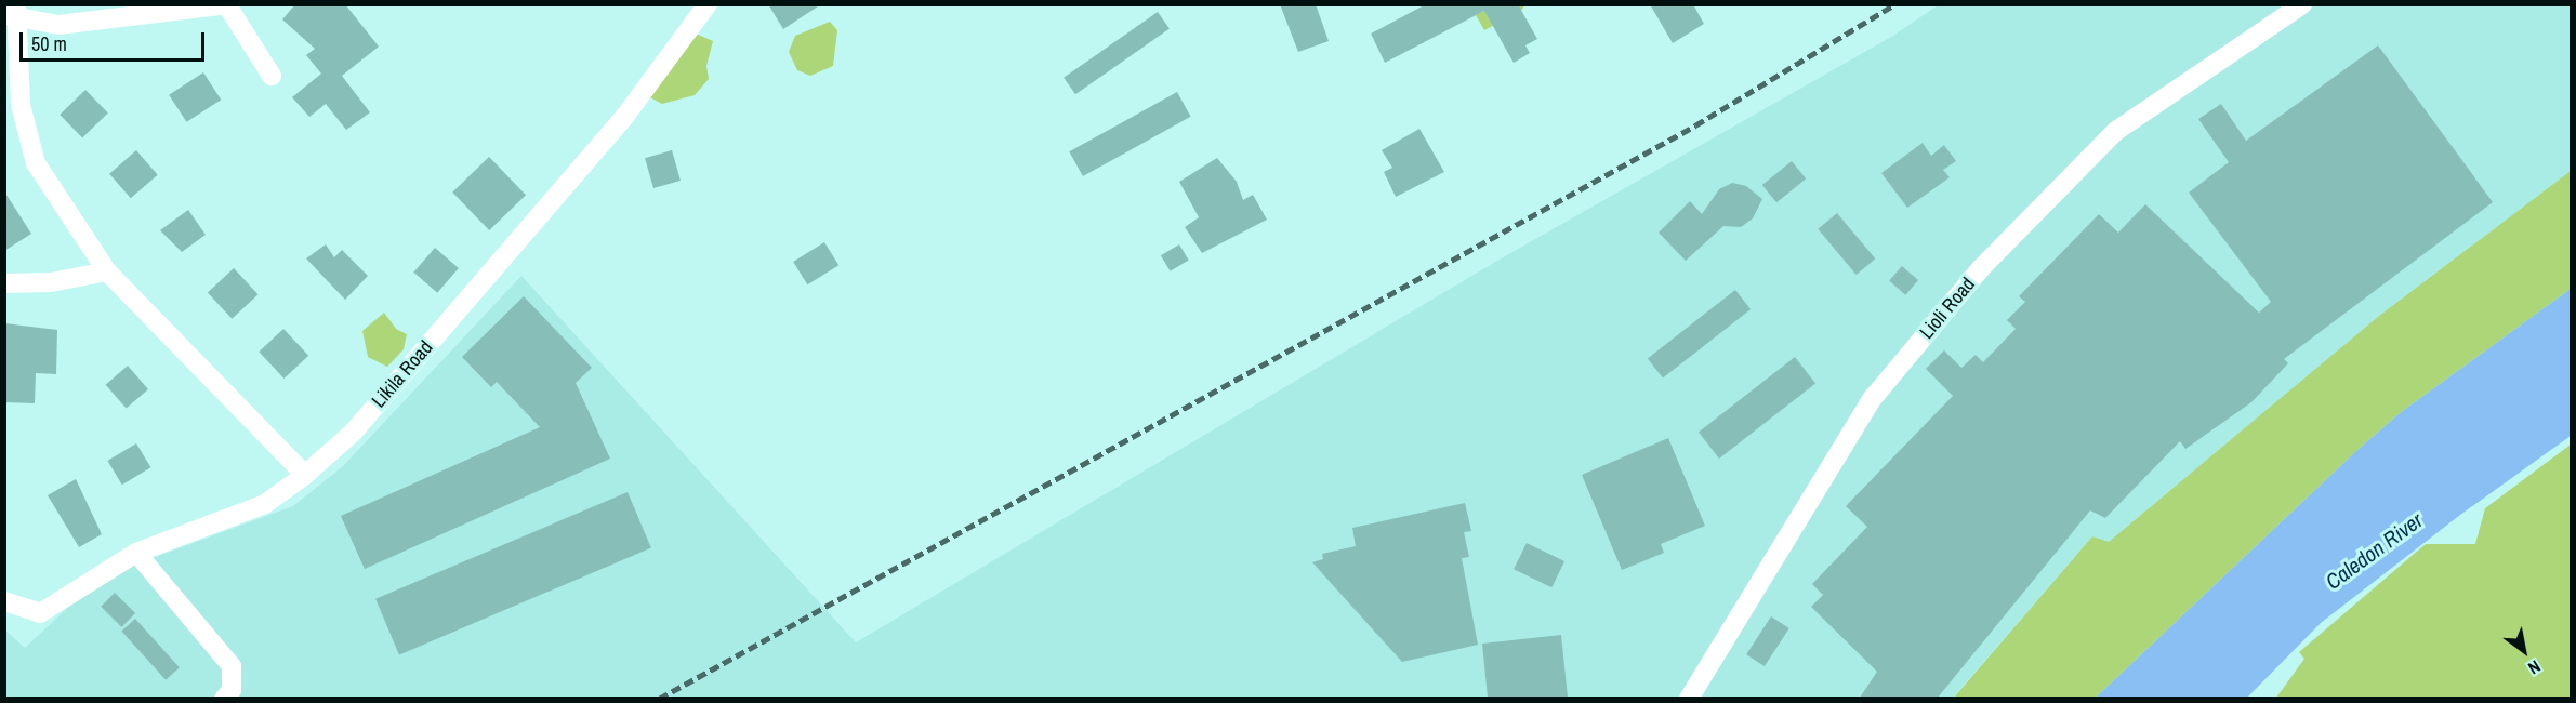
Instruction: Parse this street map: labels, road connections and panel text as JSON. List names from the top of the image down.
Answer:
{
  "streets": {
    "street": ["Lioli Road", "Likila Road"]
  },
  "water": ["Caledon River"],
  "scale_bar": "50 m",
  "north": "bottom right"
}
